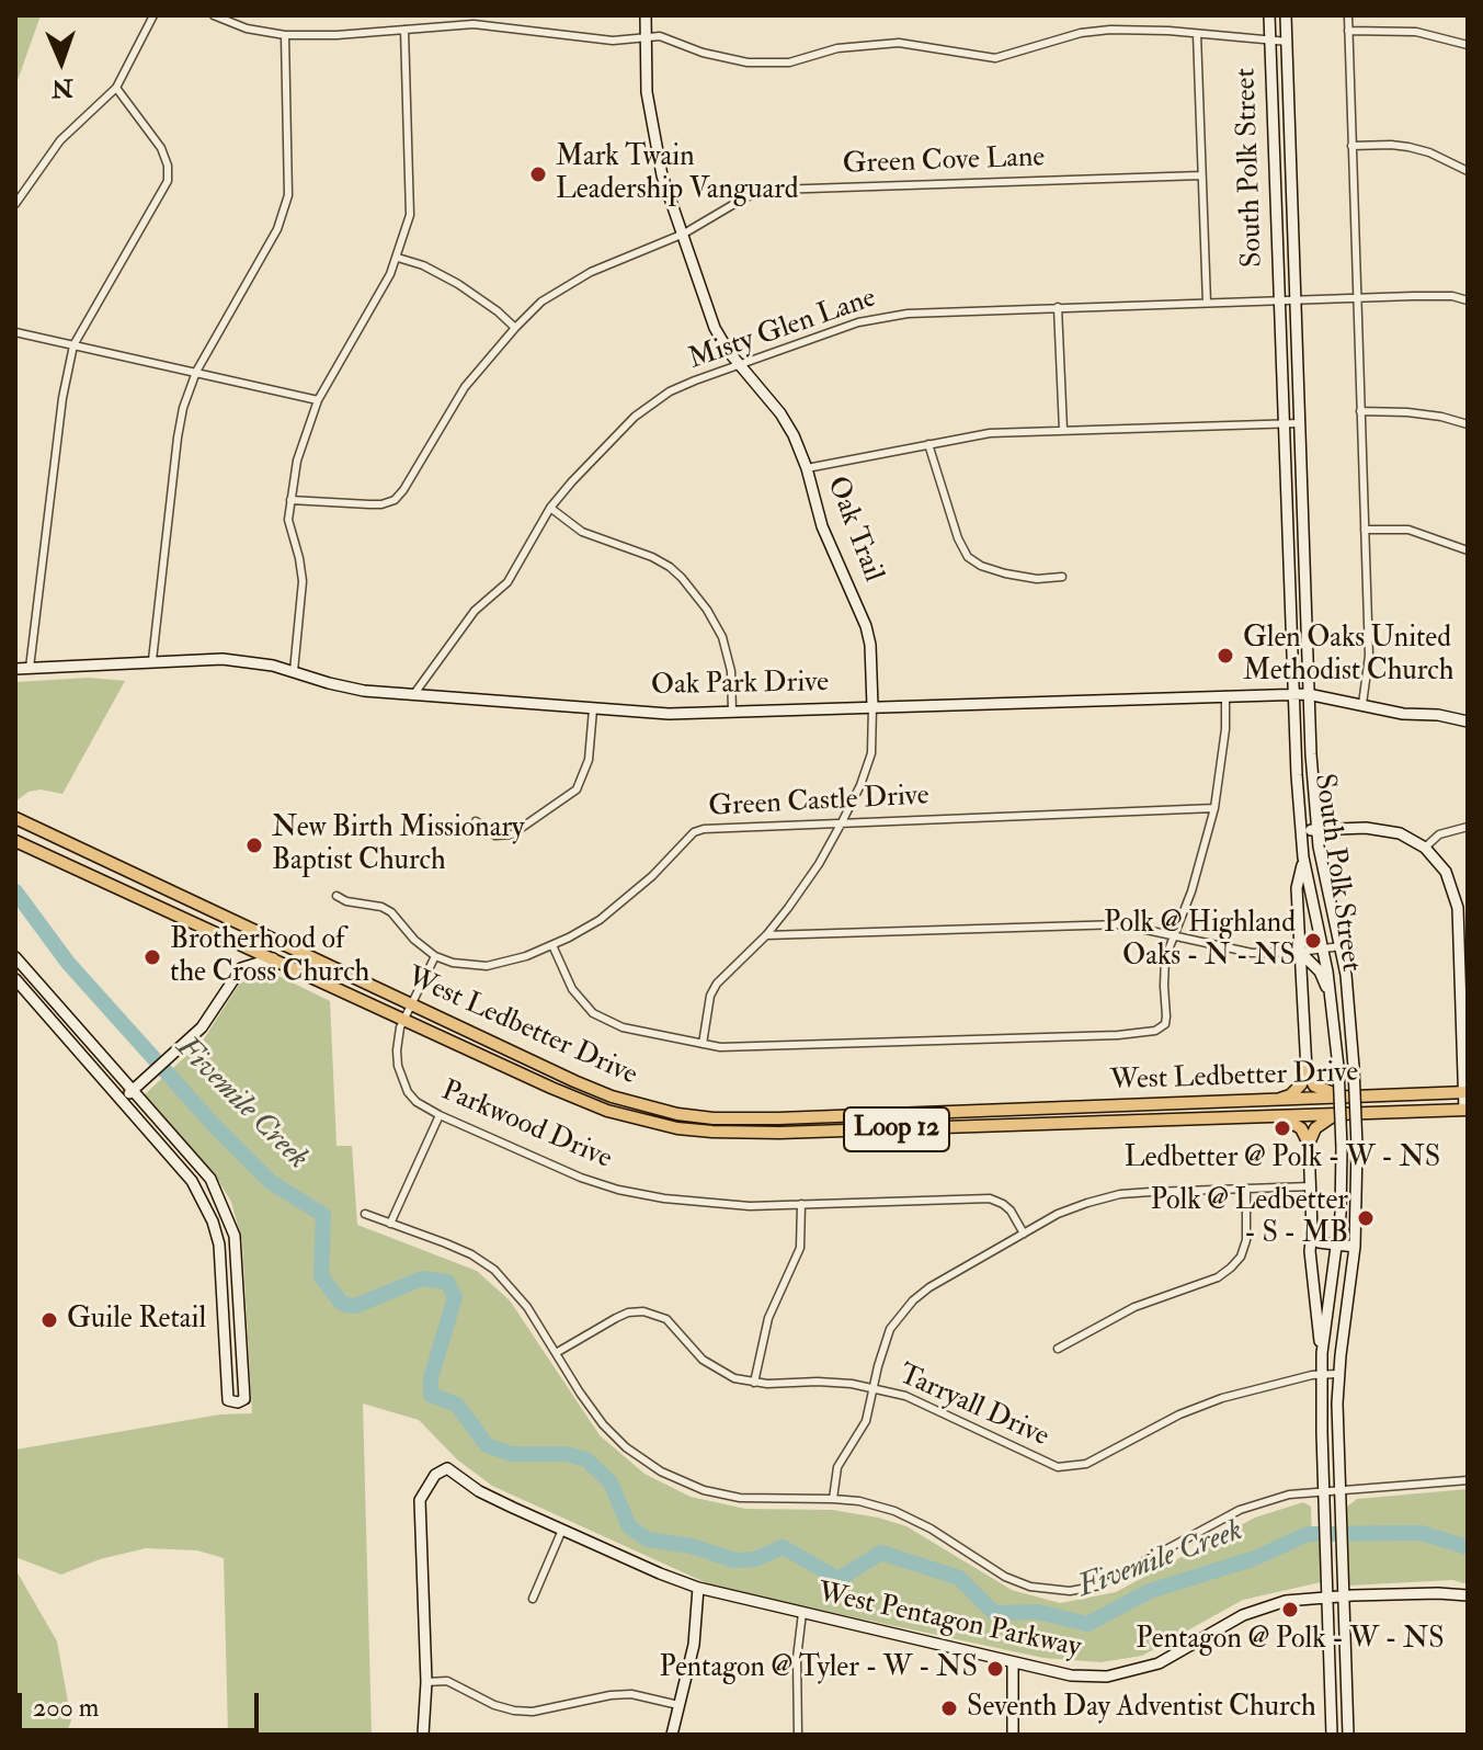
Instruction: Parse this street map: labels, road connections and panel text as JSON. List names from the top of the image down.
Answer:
{
  "streets": {
    "main road": ["West Ledbetter Drive", "Loop 12"],
    "street": [
      "Green Cove Lane",
      "South Polk Street",
      "Misty Glen Lane",
      "Oak Trail",
      "Oak Park Drive",
      "Green Castle Drive",
      "Parkwood Drive",
      "Tarryall Drive",
      "West Pentagon Parkway"
    ]
  },
  "crossings": [
    ["Green Cove Lane", "Oak Trail"],
    ["South Polk Street", "Misty Glen Lane"],
    ["South Polk Street", "Oak Park Drive"],
    ["South Polk Street", "Tarryall Drive"],
    ["South Polk Street", "West Pentagon Parkway"],
    ["Misty Glen Lane", "Oak Trail"],
    ["Misty Glen Lane", "Oak Park Drive"],
    ["Oak Trail", "Oak Park Drive"],
    ["Oak Trail", "Green Castle Drive"],
    ["Green Castle Drive", "Parkwood Drive"],
    ["West Ledbetter Drive", "Parkwood Drive"]
  ],
  "water": ["Fivemile Creek"],
  "places": [
    "Mark Twain Leadership Vanguard",
    "Glen Oaks United Methodist Church",
    "New Birth Missionary Baptist Church",
    "Polk @ Highland Oaks - N - NS",
    "Brotherhood of the Cross Church",
    "Ledbetter @ Polk - W - NS",
    "Polk @ Ledbetter - S - MB",
    "Guile Retail",
    "Pentagon @ Polk - W - NS",
    "Pentagon @ Tyler - W - NS",
    "Seventh Day Adventist Church"
  ],
  "scale_bar": "200 m",
  "north": "bottom"
}
